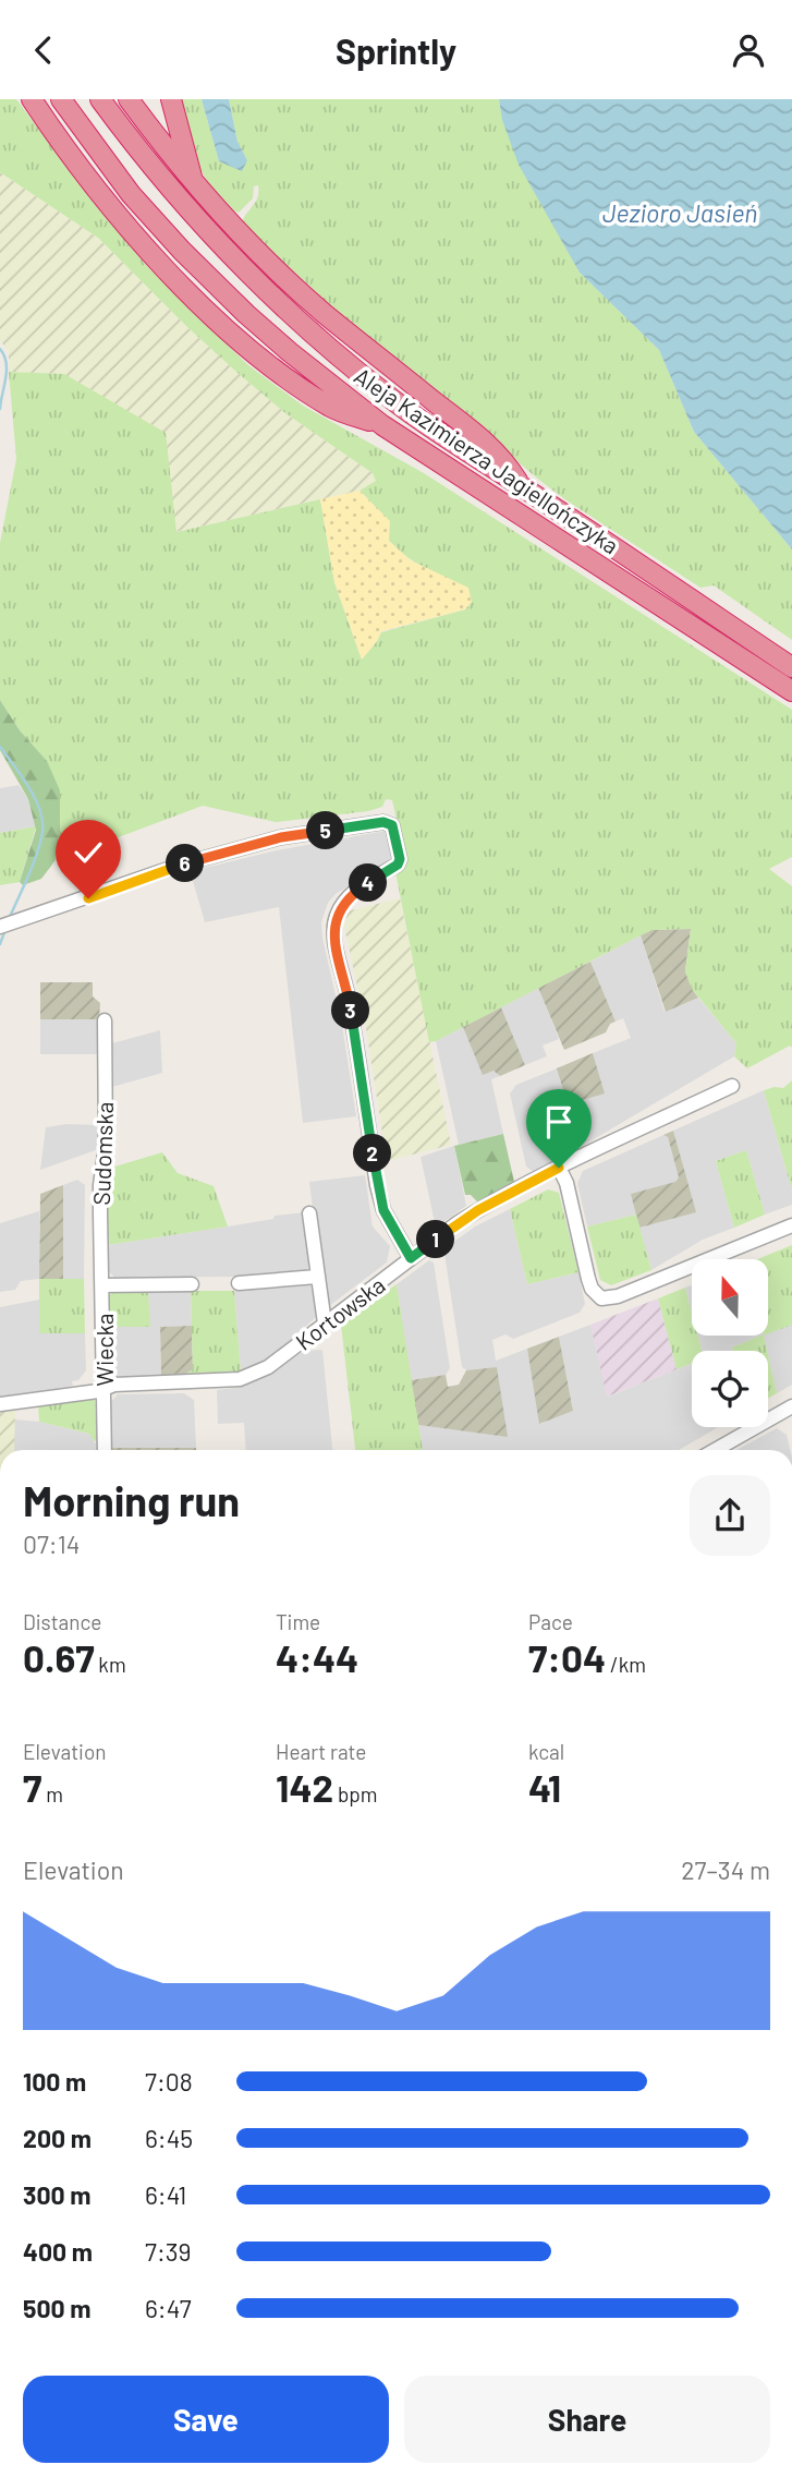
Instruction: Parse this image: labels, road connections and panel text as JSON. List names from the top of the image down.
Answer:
{
  "streets": {
    "highway": ["Aleja Kazimierza Jagiellończyka"],
    "street": ["Sudomska", "Kortowska", "Wiecka"]
  },
  "crossings": [
    ["Sudomska", "Wiecka"],
    ["Kortowska", "Wiecka"]
  ],
  "water": ["Jezioro Jasień"],
  "north": "top",
  "page": {
    "header": "Sprintly",
    "pins": [
      "5",
      "6",
      "4",
      "3",
      "2",
      "1"
    ],
    "heading": ["Morning run", "07:14"],
    "stats": [
      ["Distance", "0.67 km"],
      ["Time", "4:44"],
      ["Pace", "7:04 /km"],
      ["Elevation", "7 m"],
      ["Heart rate", "142 bpm"],
      ["kcal", "41"]
    ],
    "chart": ["Elevation", "27–34 m"],
    "list": [
      {
        "name": "100 m",
        "note": "7:08"
      },
      {
        "name": "200 m",
        "note": "6:45"
      },
      {
        "name": "300 m",
        "note": "6:41"
      },
      {
        "name": "400 m",
        "note": "7:39"
      },
      {
        "name": "500 m",
        "note": "6:47"
      }
    ],
    "buttons": ["Save", "Share"]
  }
}
